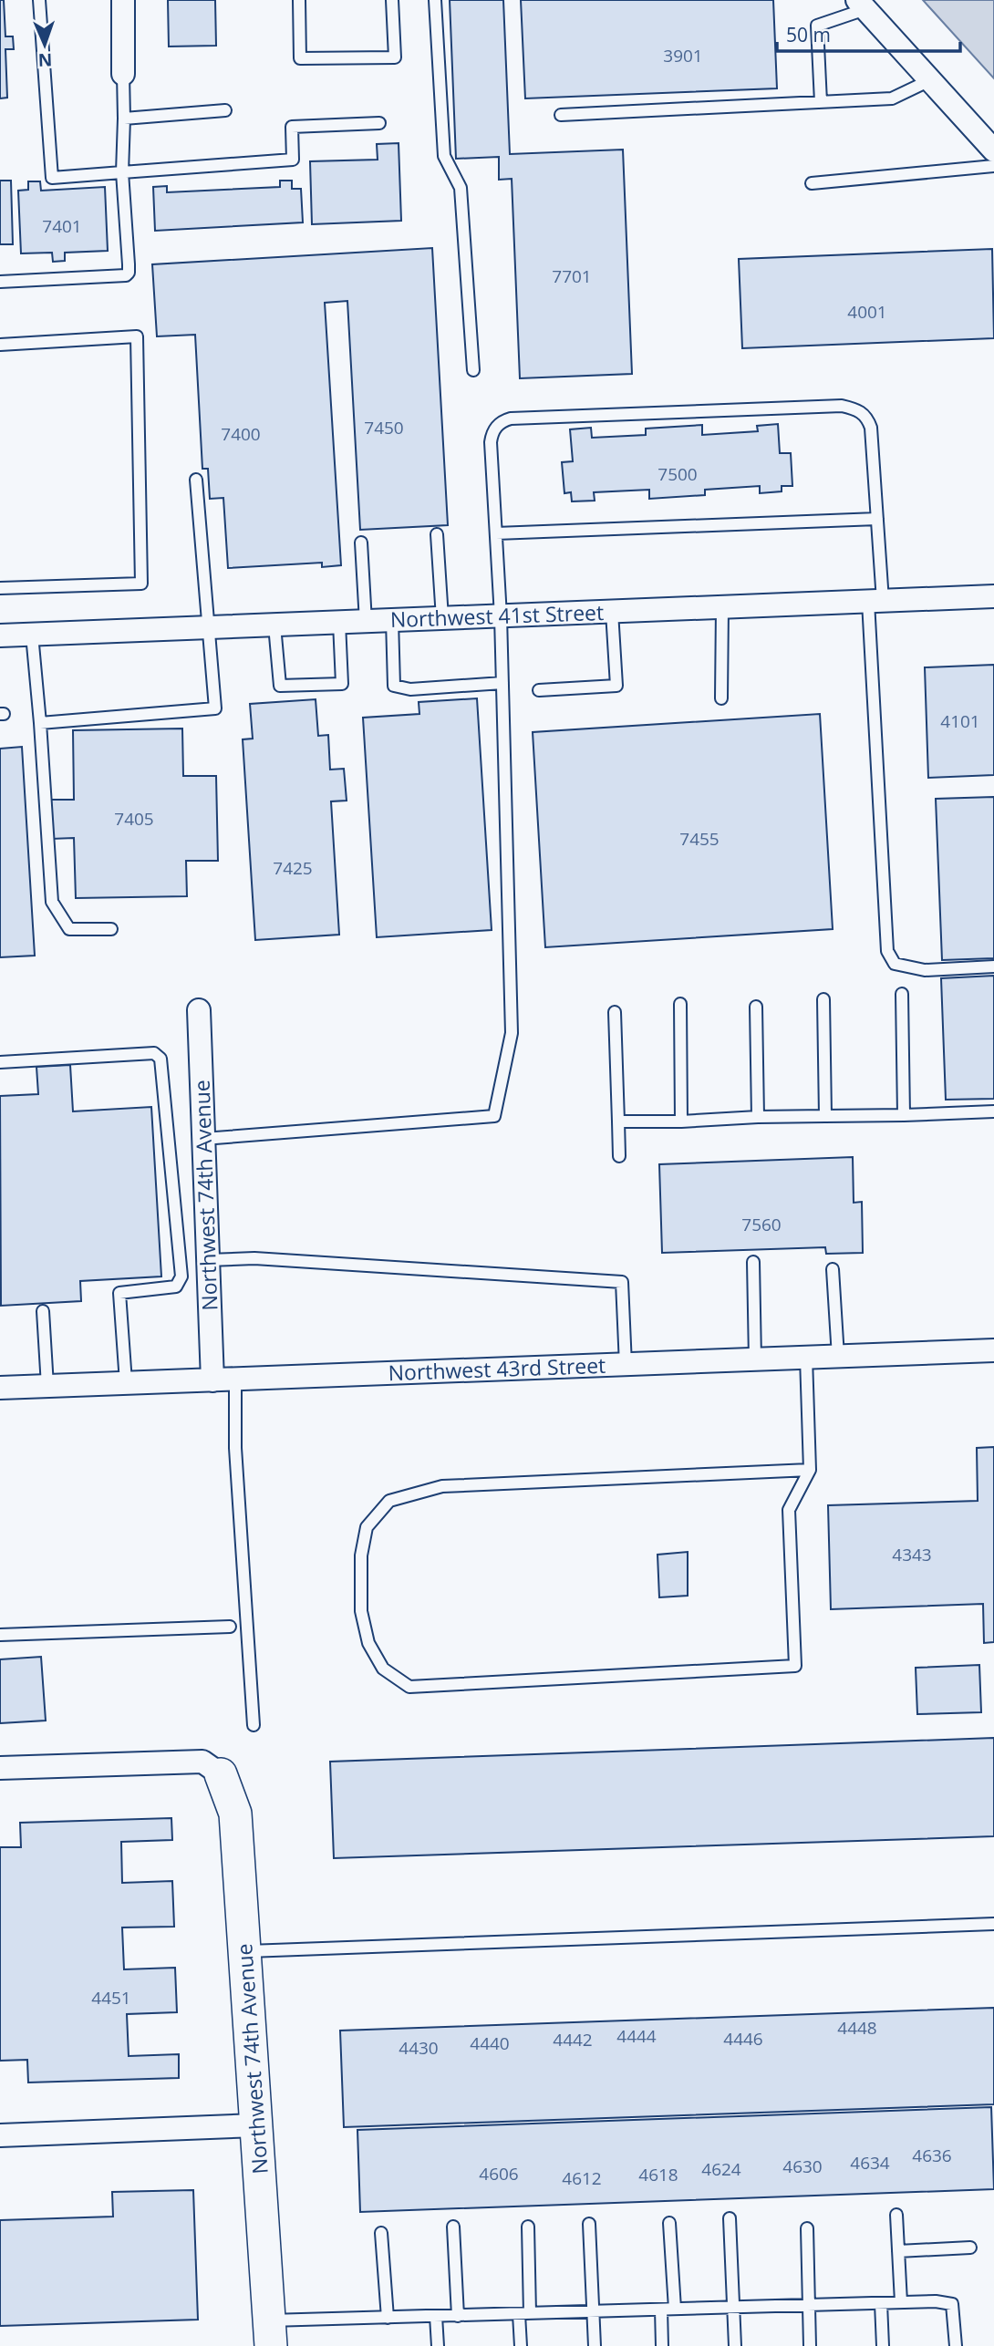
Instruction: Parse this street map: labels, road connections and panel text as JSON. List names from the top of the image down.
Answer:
{
  "streets": {
    "street": ["Northwest 41st Street", "Northwest 74th Avenue", "Northwest 43rd Street"]
  },
  "crossings": [
    ["Northwest 74th Avenue", "Northwest 43rd Street"]
  ],
  "house_numbers": [
    "3901",
    "7401",
    "7701",
    "4001",
    "7450",
    "7400",
    "7500",
    "4101",
    "7405",
    "7455",
    "7425",
    "7560",
    "4343",
    "4451",
    "4448",
    "4444",
    "4446",
    "4442",
    "4440",
    "4430",
    "4636",
    "4634",
    "4630",
    "4624",
    "4606",
    "4618",
    "4612"
  ],
  "scale_bar": "50 m",
  "north": "bottom"
}
